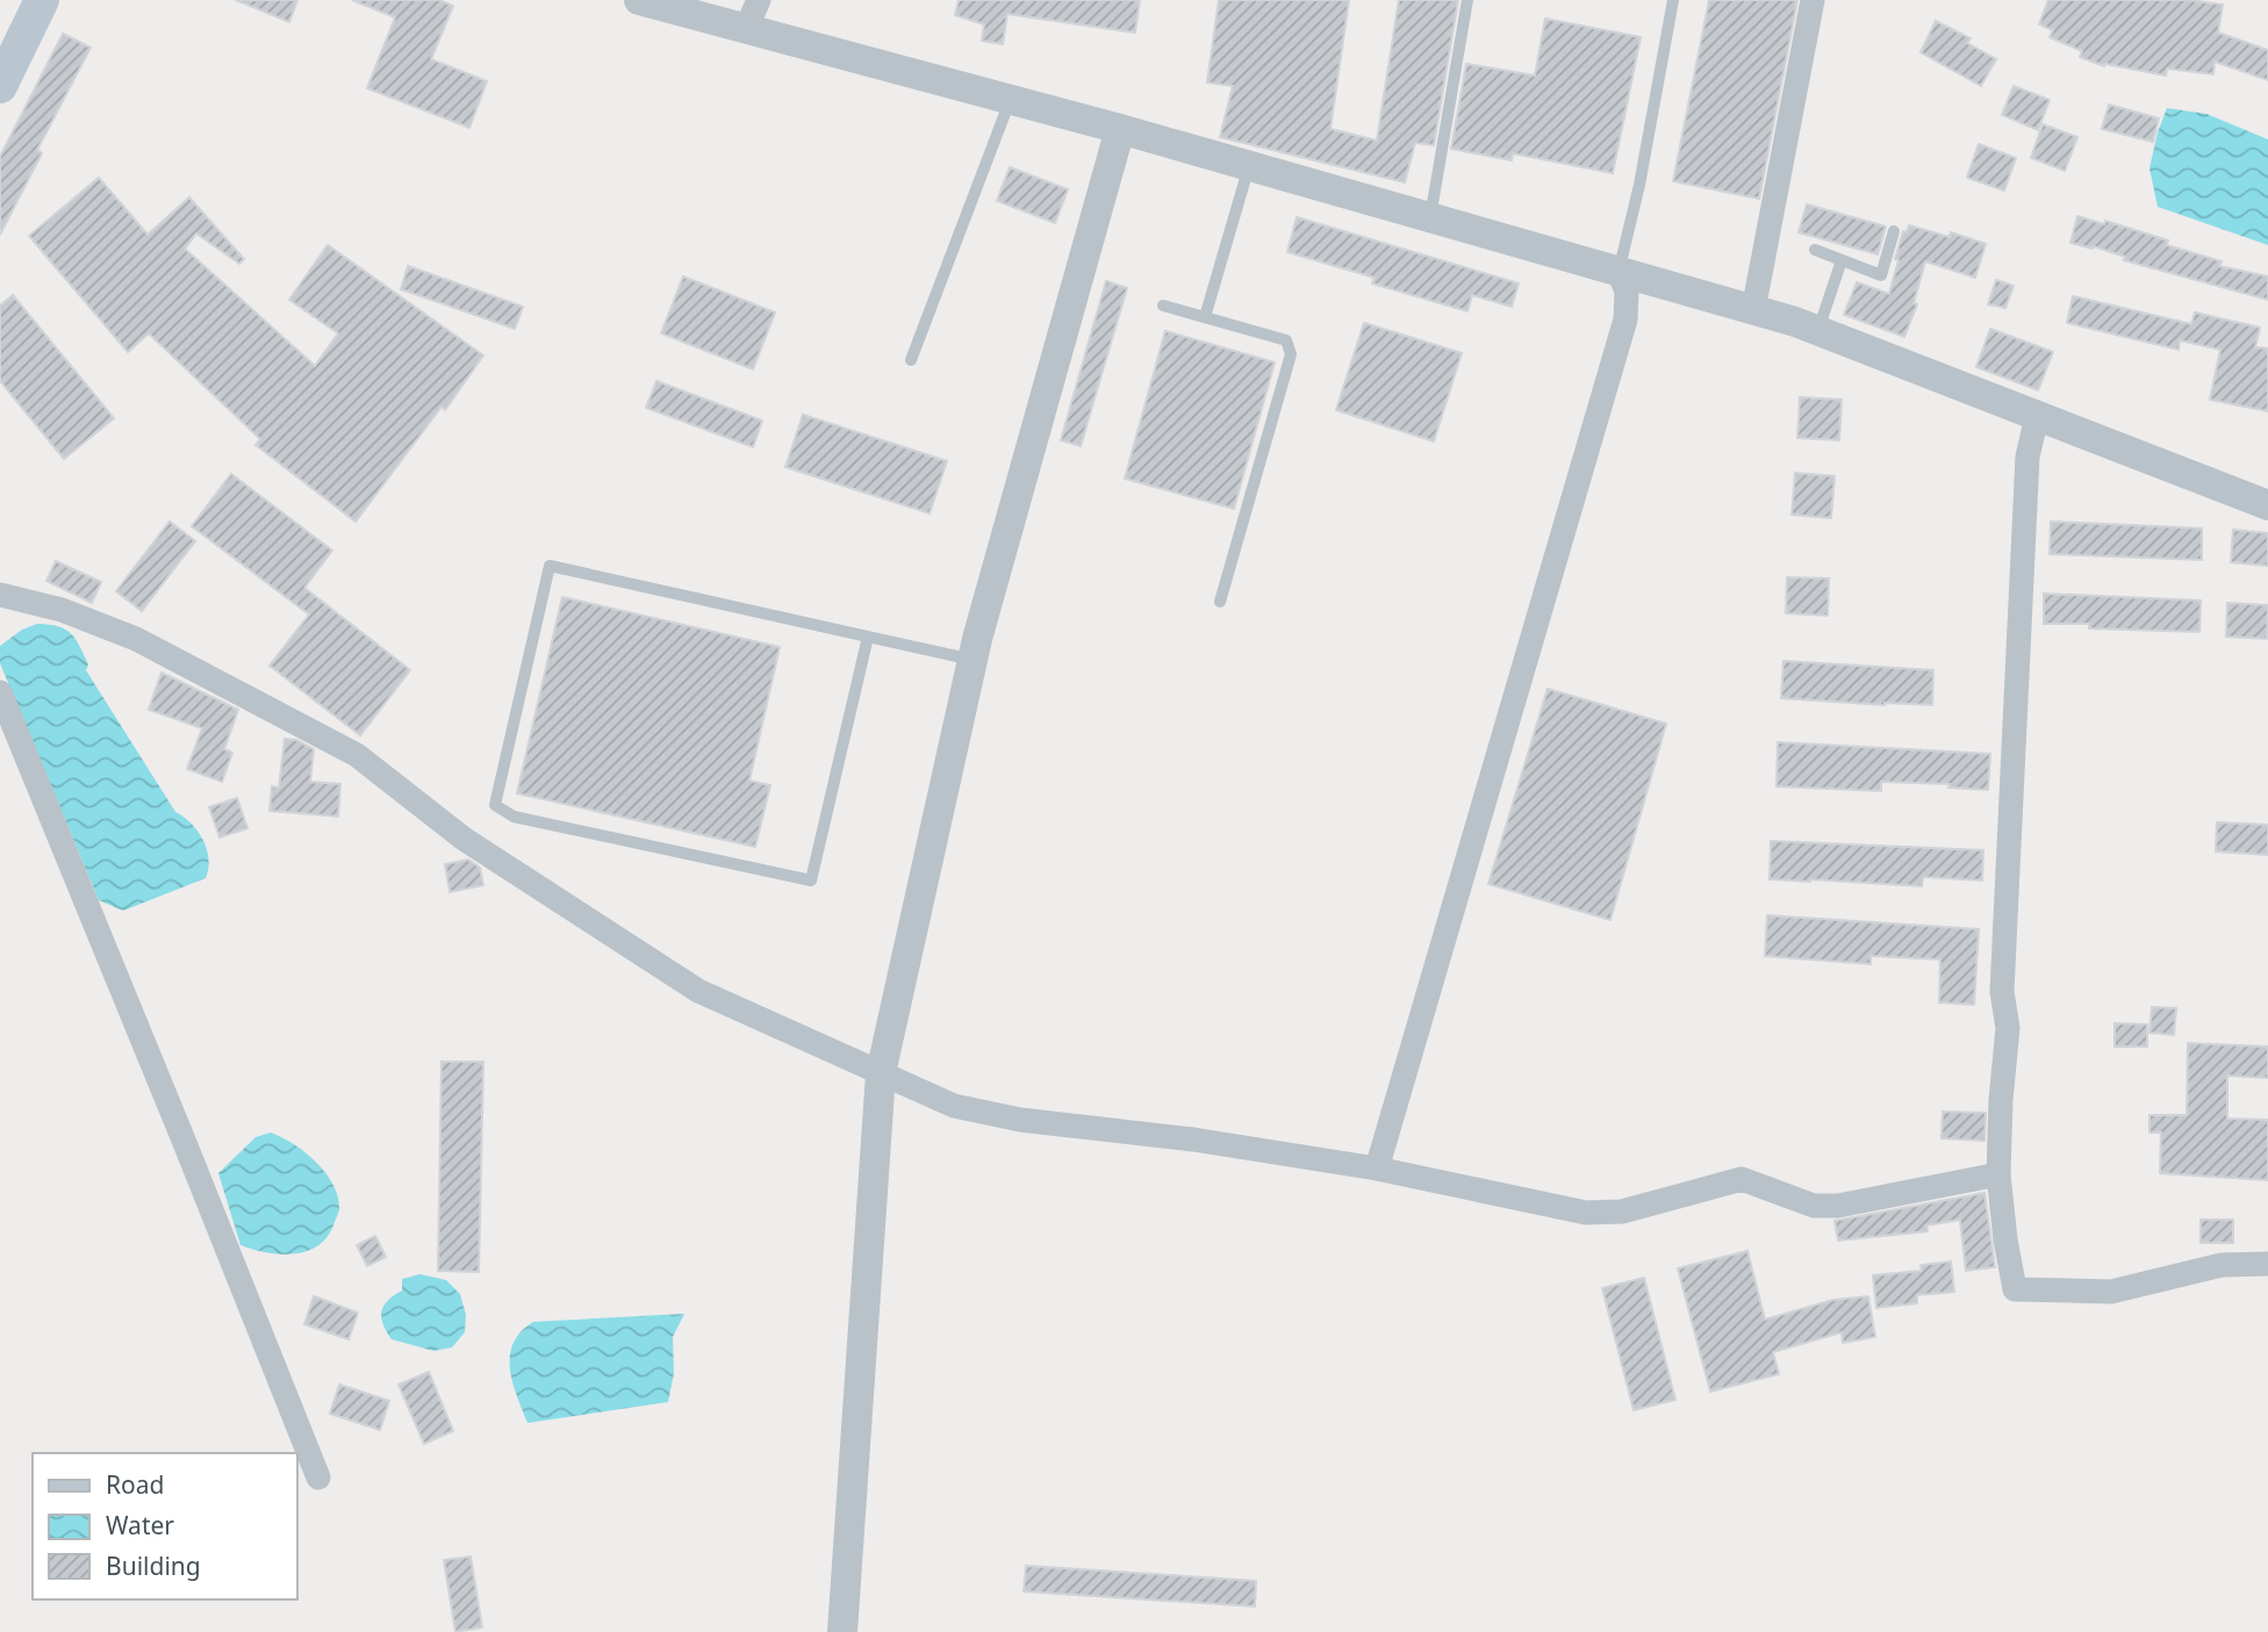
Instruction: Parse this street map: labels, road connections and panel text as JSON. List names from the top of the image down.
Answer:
{
  "legend": ["Road", "Water", "Building"]
}
